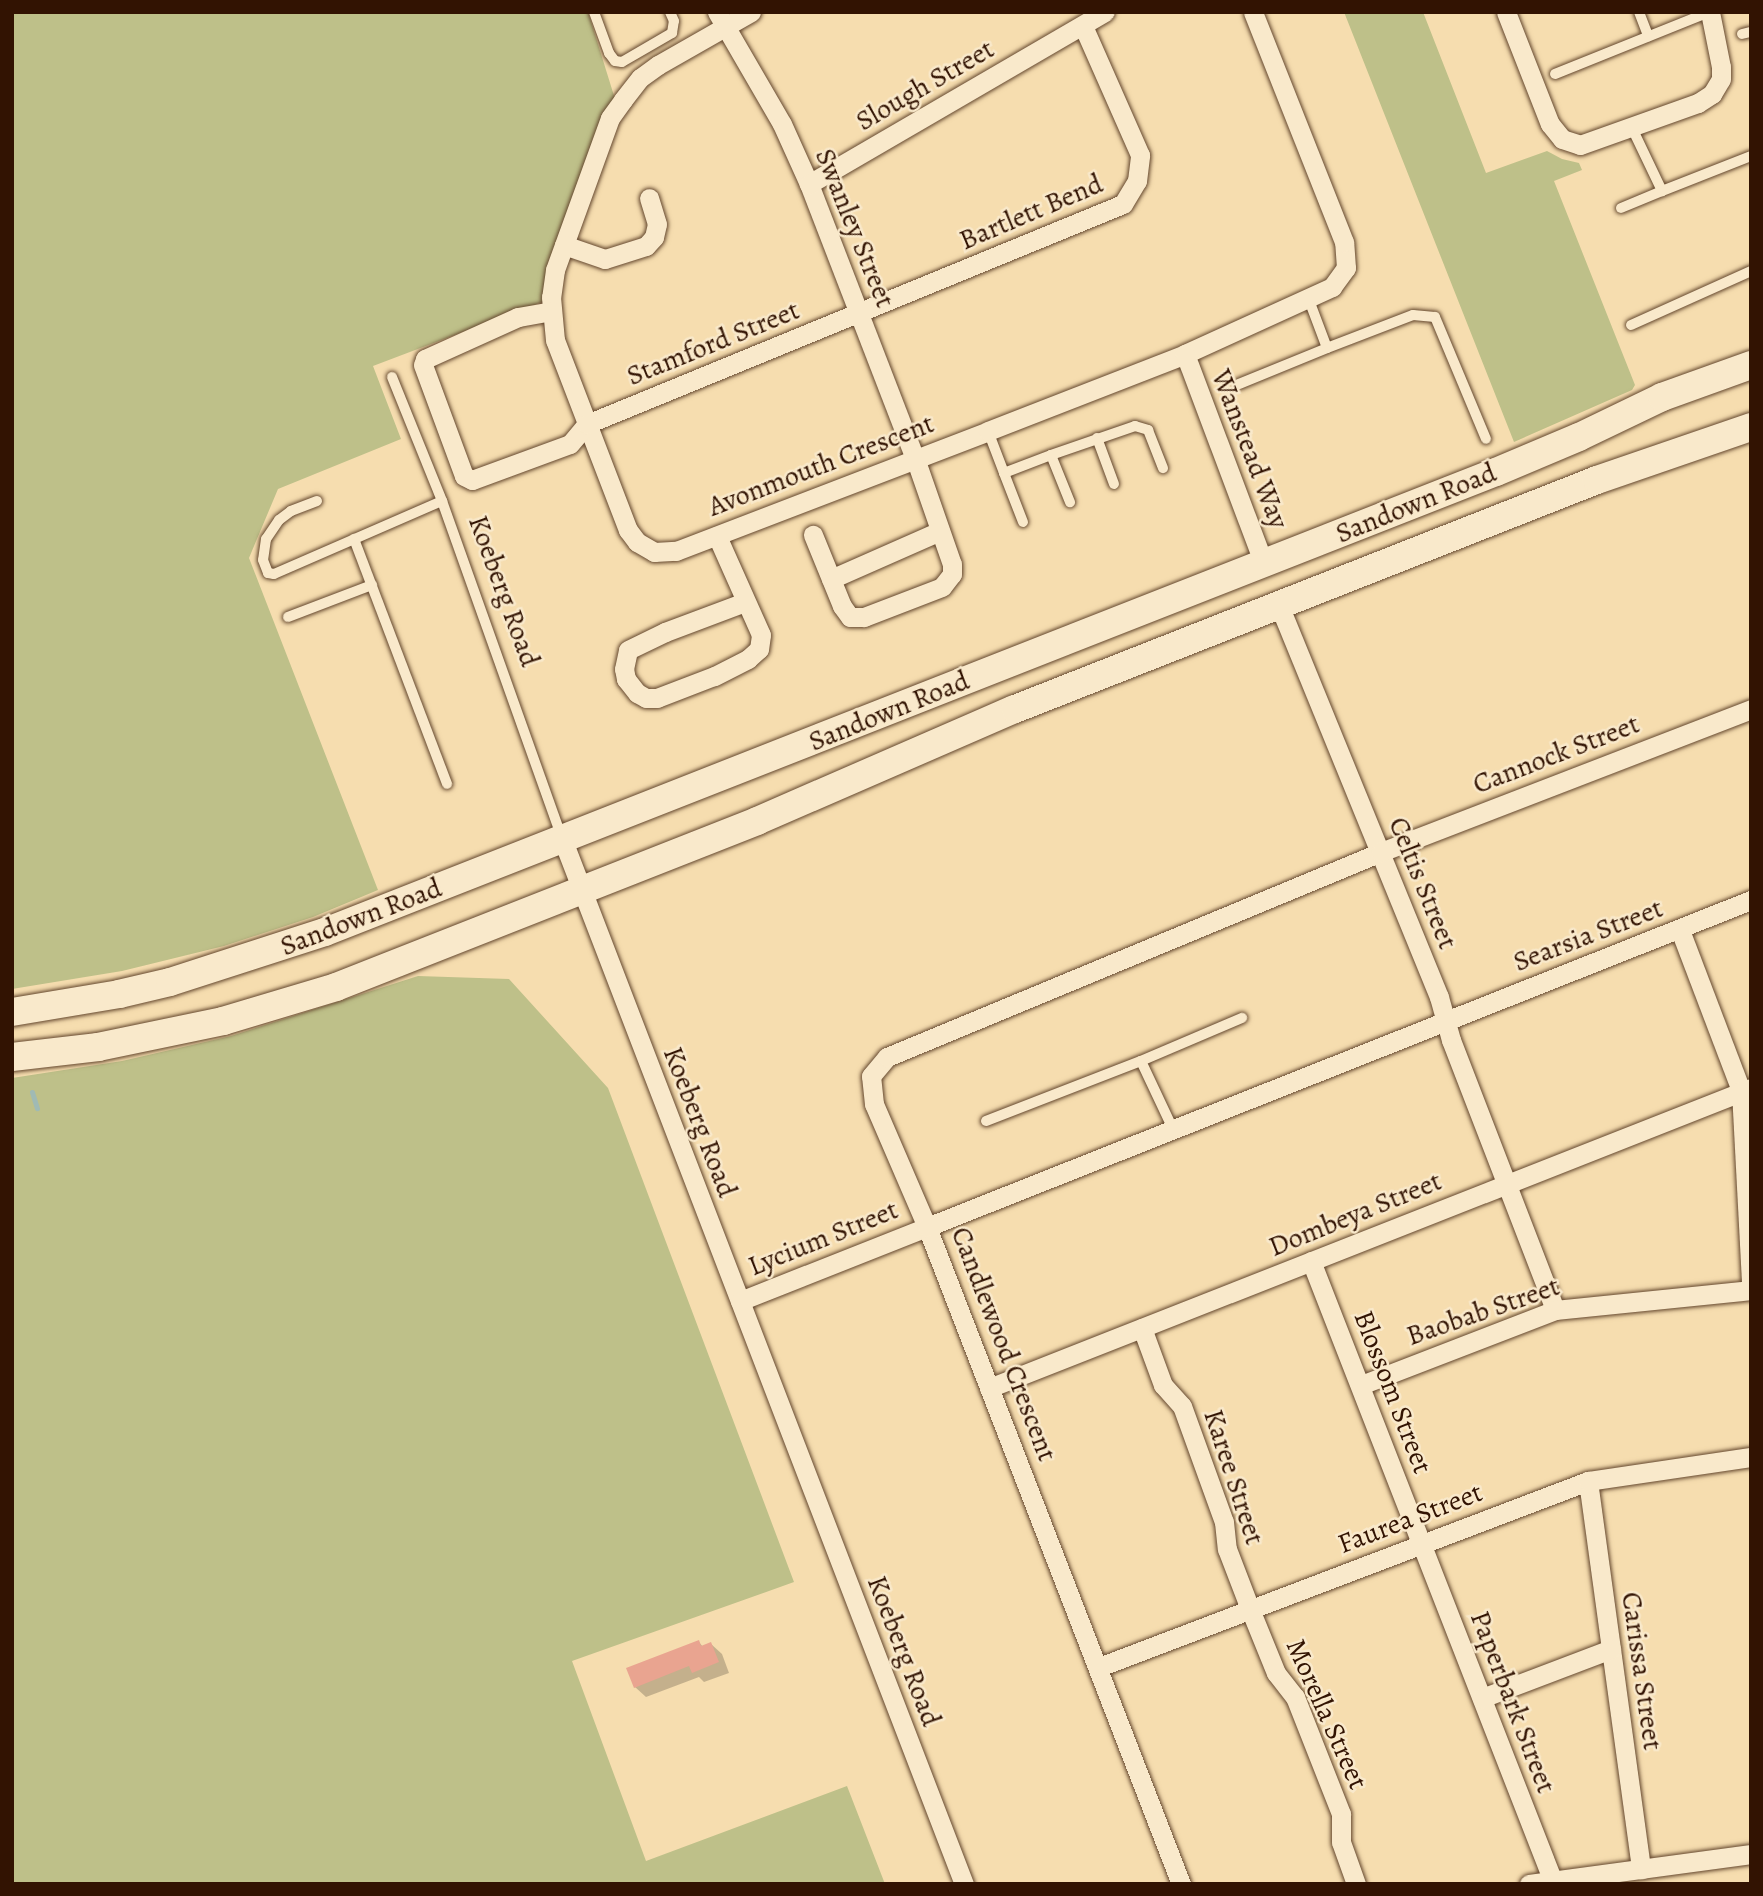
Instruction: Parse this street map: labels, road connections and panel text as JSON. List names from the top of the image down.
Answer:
{
  "streets": {
    "main road": ["Sandown Road"],
    "street": [
      "Slough Street",
      "Bartlett Bend",
      "Swanley Street",
      "Stamford Street",
      "Wanstead Way",
      "Avonmouth Crescent",
      "Koeberg Road",
      "Cannock Street",
      "Celtis Street",
      "Searsia Street",
      "Dombeya Street",
      "Lycium Street",
      "Baobab Street",
      "Candlewood Crescent",
      "Blossom Street",
      "Karee Street",
      "Faurea Street",
      "Carissa Street",
      "Paperbark Street",
      "Morella Street"
    ]
  },
  "crossings": [
    ["Slough Street", "Bartlett Bend"],
    ["Slough Street", "Swanley Street"],
    ["Bartlett Bend", "Swanley Street"],
    ["Bartlett Bend", "Stamford Street"],
    ["Swanley Street", "Stamford Street"],
    ["Swanley Street", "Avonmouth Crescent"],
    ["Stamford Street", "Avonmouth Crescent"],
    ["Wanstead Way", "Avonmouth Crescent"],
    ["Wanstead Way", "Sandown Road"],
    ["Sandown Road", "Koeberg Road"],
    ["Sandown Road", "Celtis Street"],
    ["Koeberg Road", "Lycium Street"],
    ["Cannock Street", "Celtis Street"],
    ["Cannock Street", "Lycium Street"],
    ["Cannock Street", "Candlewood Crescent"],
    ["Celtis Street", "Searsia Street"],
    ["Celtis Street", "Dombeya Street"],
    ["Celtis Street", "Baobab Street"],
    ["Celtis Street", "Candlewood Crescent"],
    ["Searsia Street", "Candlewood Crescent"],
    ["Dombeya Street", "Candlewood Crescent"],
    ["Dombeya Street", "Blossom Street"],
    ["Dombeya Street", "Karee Street"],
    ["Lycium Street", "Candlewood Crescent"],
    ["Baobab Street", "Blossom Street"],
    ["Candlewood Crescent", "Faurea Street"],
    ["Blossom Street", "Faurea Street"],
    ["Blossom Street", "Paperbark Street"],
    ["Karee Street", "Faurea Street"],
    ["Karee Street", "Morella Street"],
    ["Faurea Street", "Carissa Street"],
    ["Faurea Street", "Paperbark Street"],
    ["Faurea Street", "Morella Street"]
  ]
}
